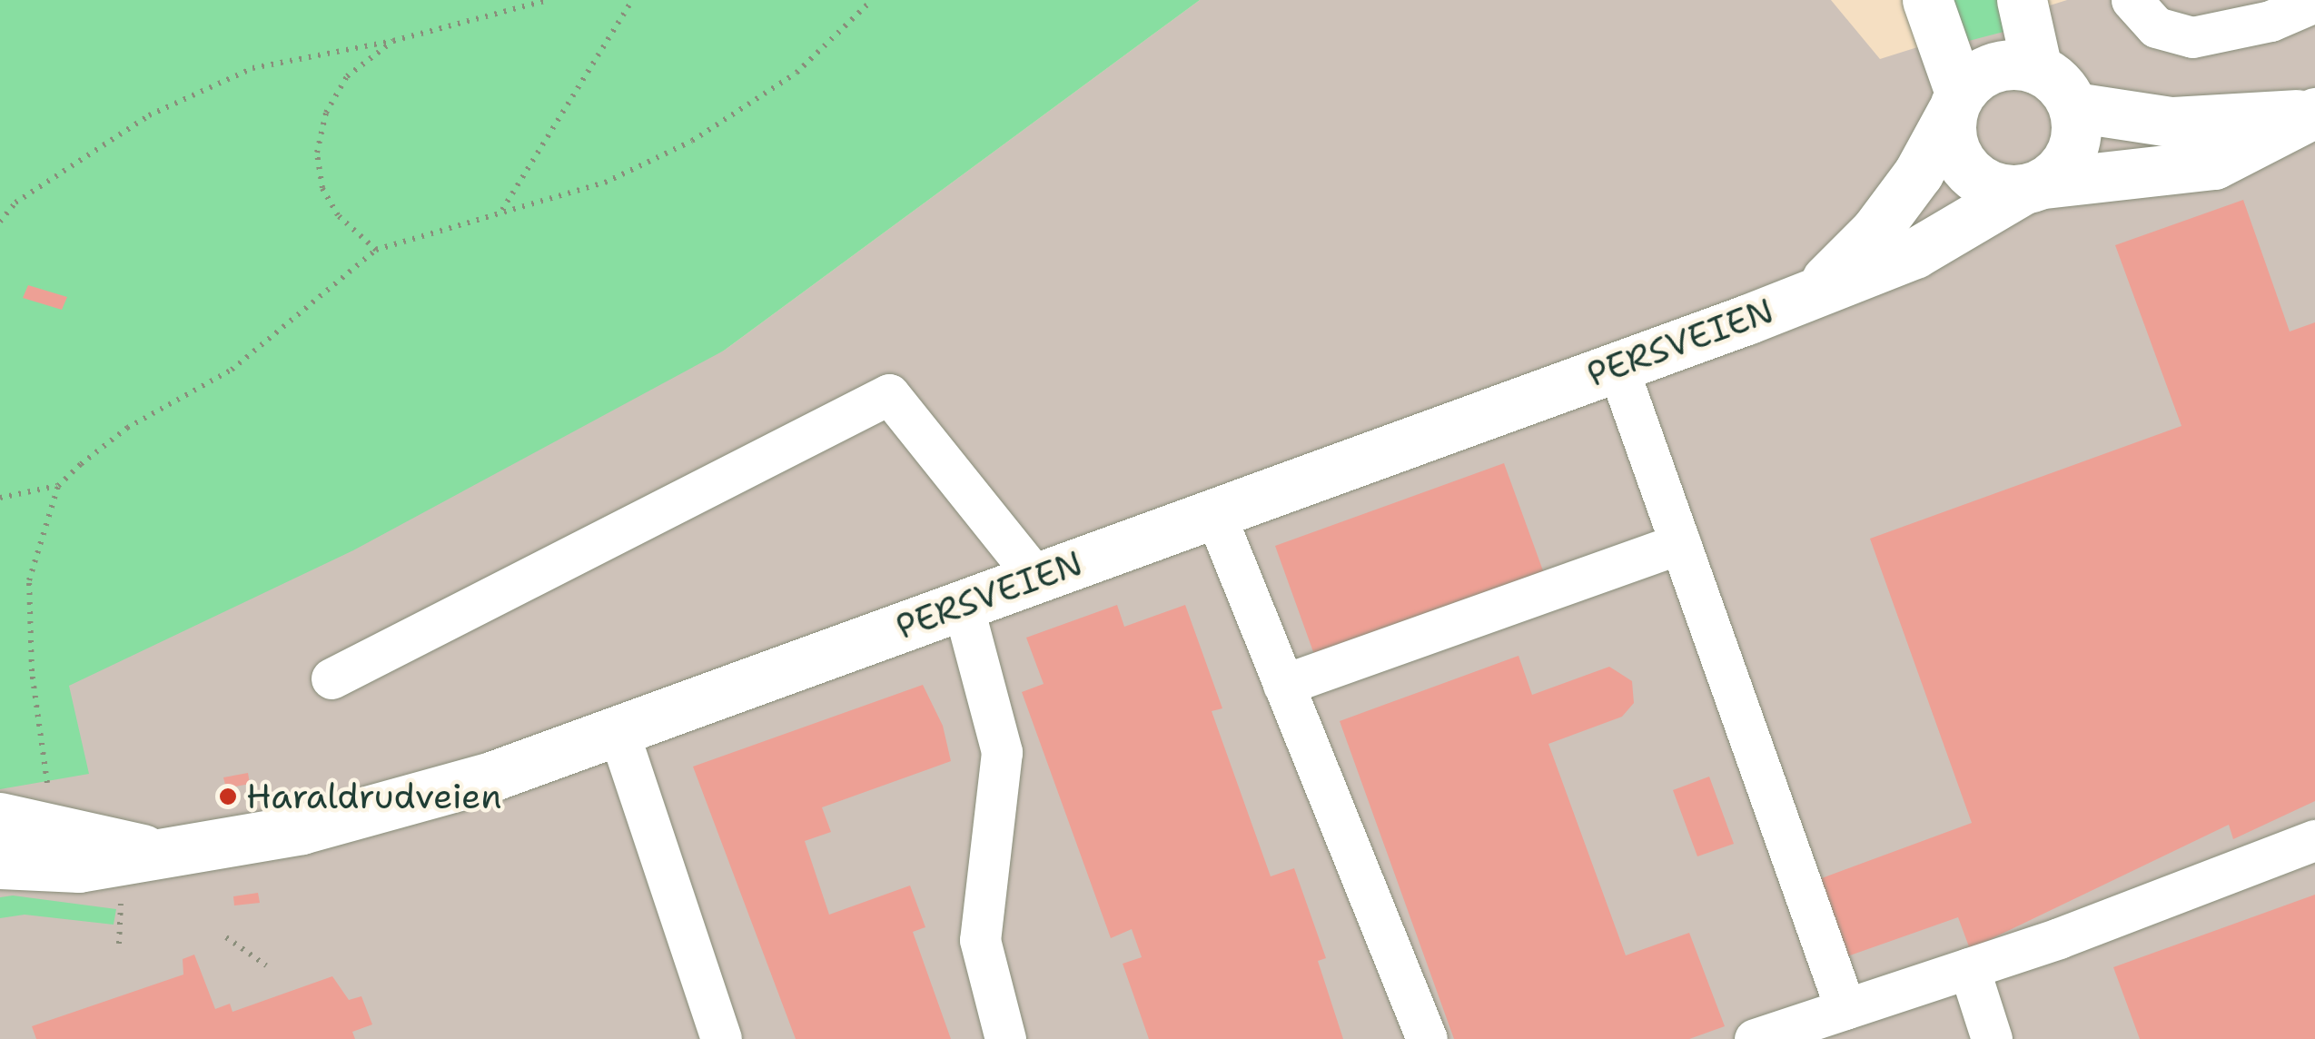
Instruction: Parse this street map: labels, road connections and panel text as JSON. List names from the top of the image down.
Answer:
{
  "streets": {
    "main road": ["PERSVEIEN"]
  },
  "places": ["Haraldrudveien"]
}
